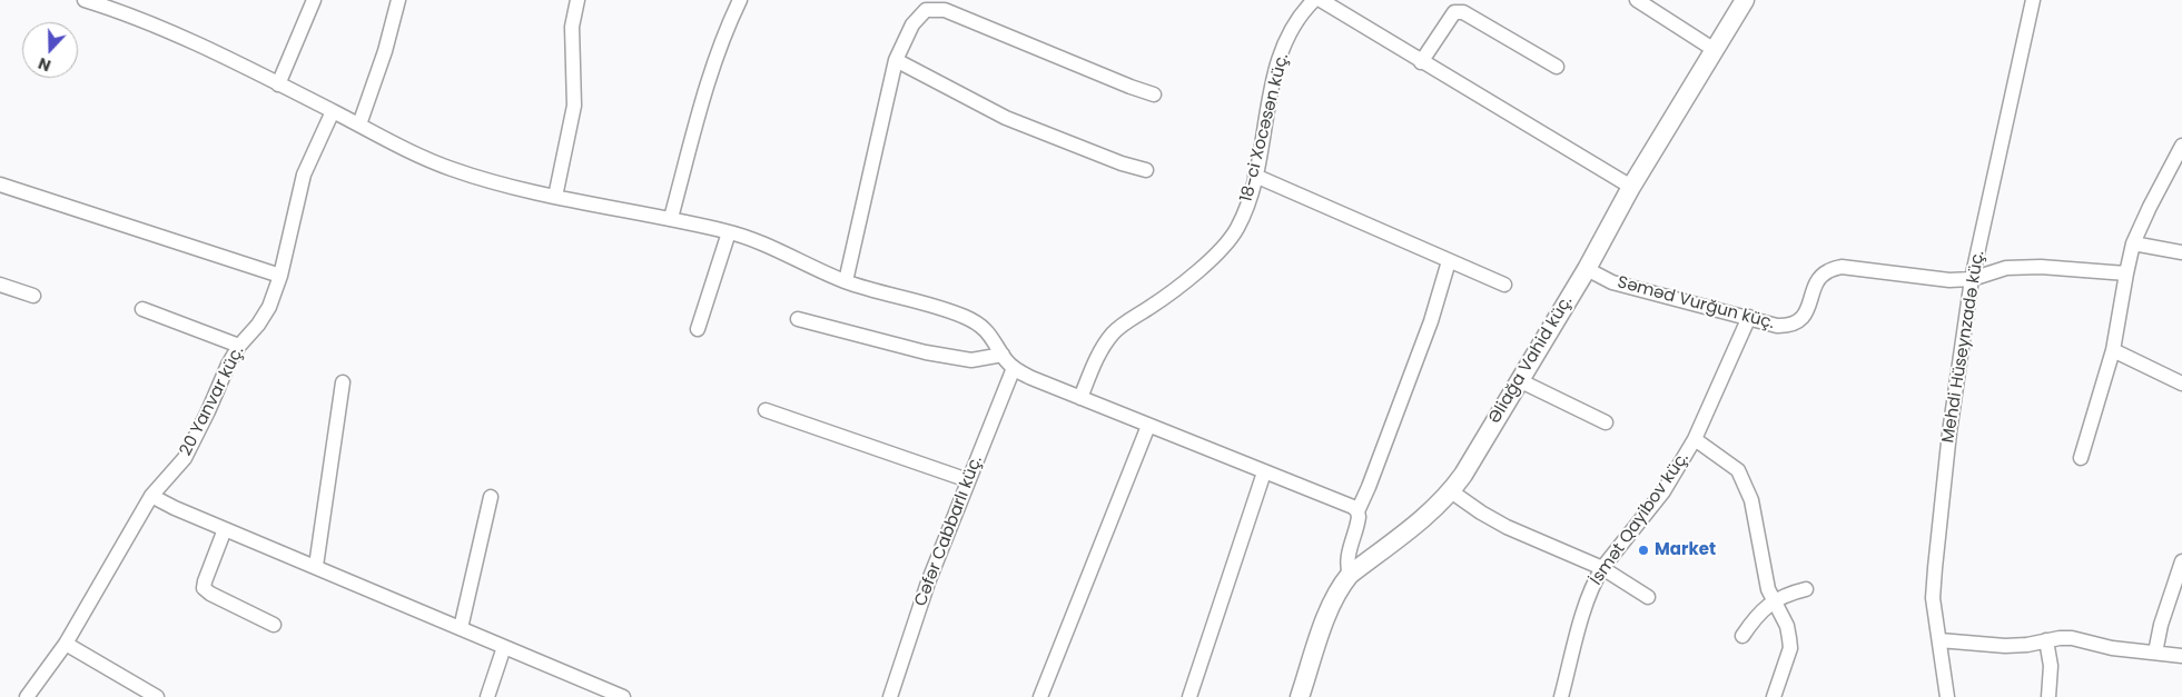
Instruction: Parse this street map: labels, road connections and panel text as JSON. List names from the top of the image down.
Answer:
{
  "streets": {
    "street": [
      "18-ci Xocəsən küç.",
      "Səməd Vurğun küç.",
      "Mehdi Hüseynzadə küç.",
      "Əliağa Vahid küç.",
      "20 Yanvar küç.",
      "İsmət Qayibov küç.",
      "Cəfər Cabbarlı küç."
    ]
  },
  "crossings": [
    ["Səməd Vurğun küç.", "Mehdi Hüseynzadə küç."],
    ["Səməd Vurğun küç.", "Əliağa Vahid küç."],
    ["Səməd Vurğun küç.", "İsmət Qayibov küç."]
  ],
  "places": ["Market"],
  "north": "bottom"
}
